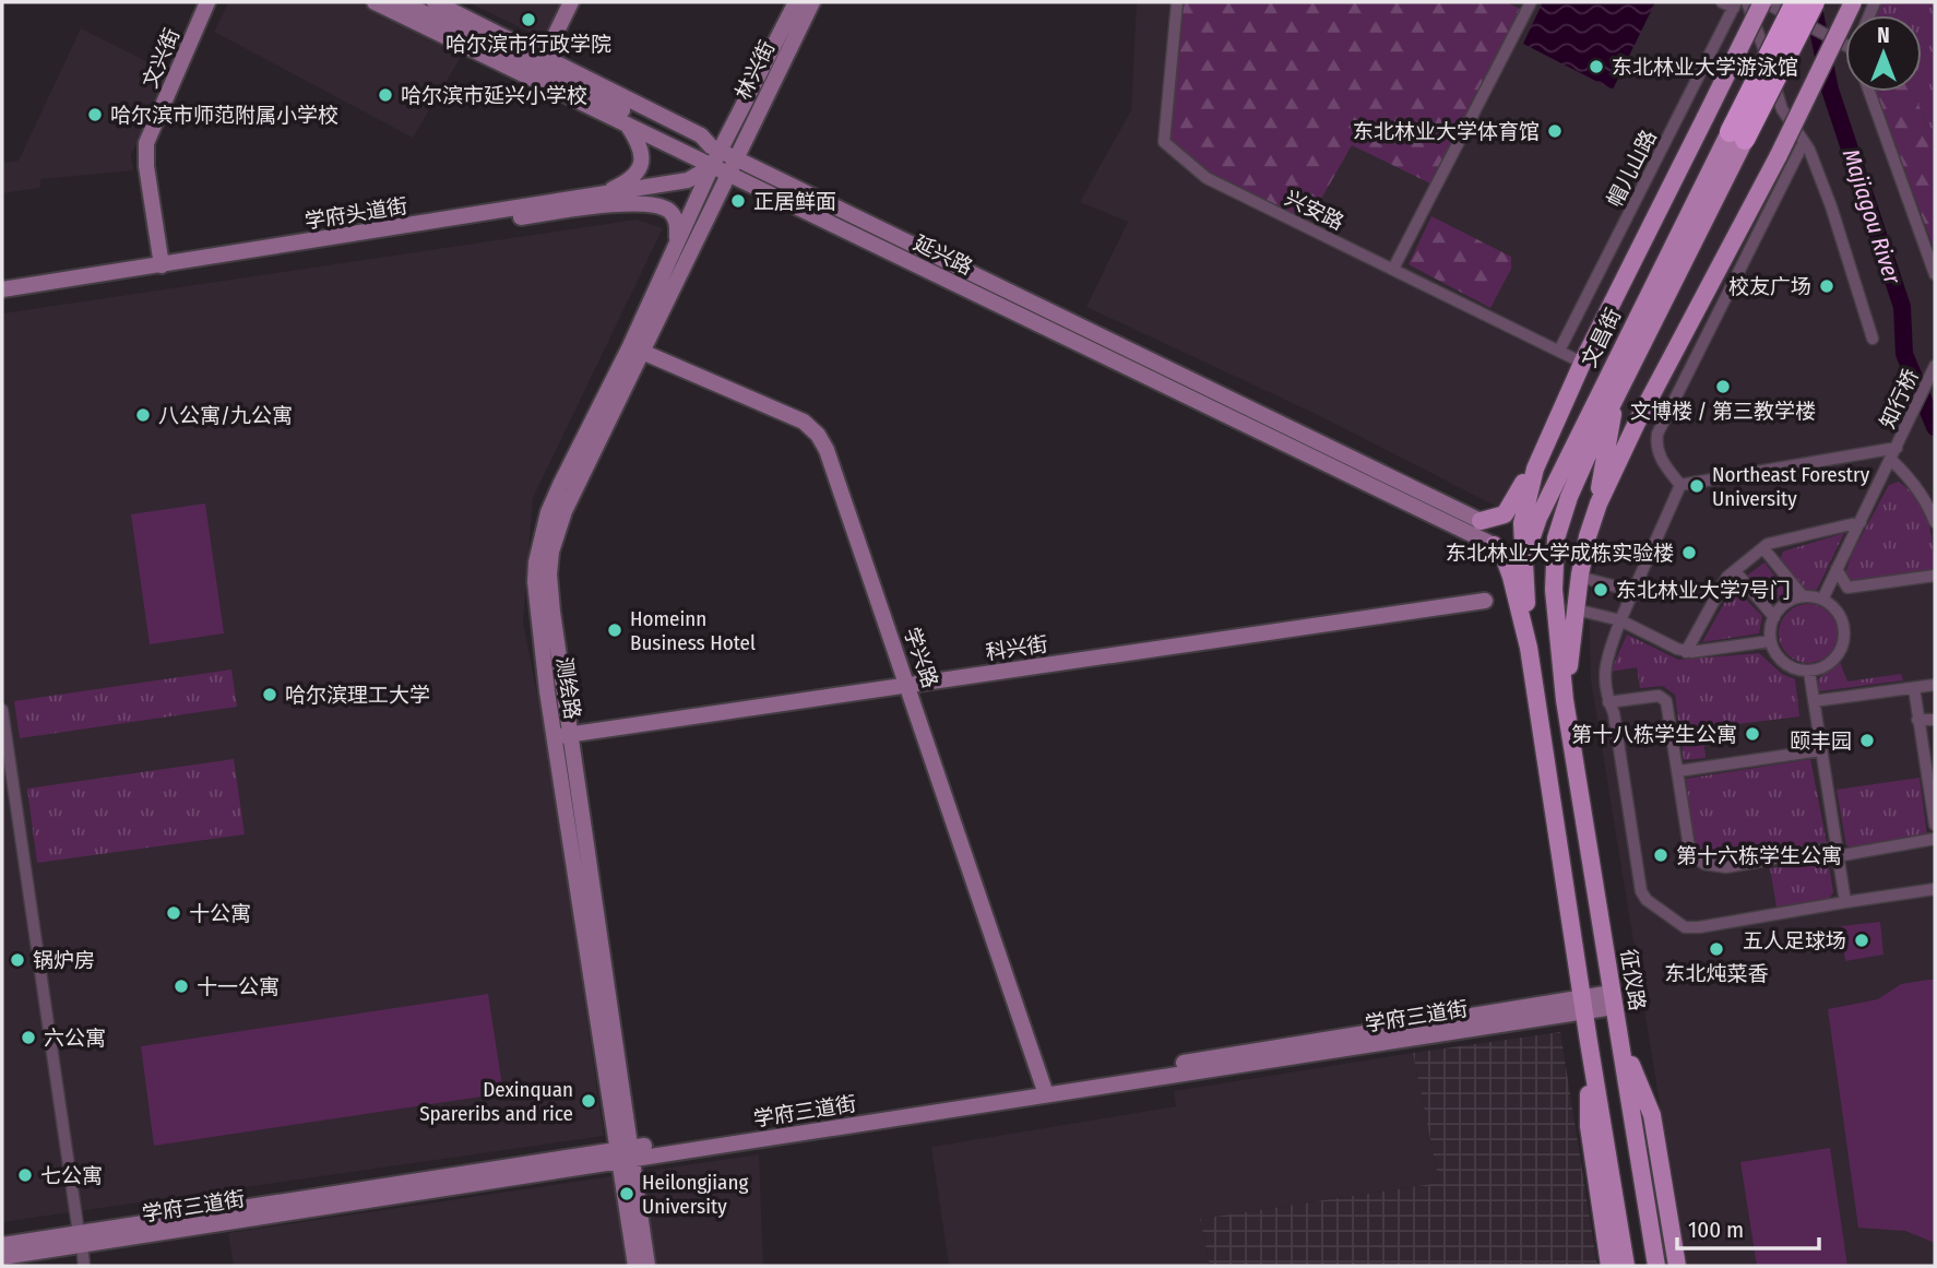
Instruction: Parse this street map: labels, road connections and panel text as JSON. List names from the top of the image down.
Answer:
{
  "streets": {
    "main road": [
      "文兴街",
      "林兴街",
      "学府头道街",
      "延兴路",
      "文昌街",
      "科兴街",
      "学兴路",
      "测绘路",
      "征仪路",
      "学府三道街"
    ],
    "street": ["帽儿山路", "兴安路", "知行桥"]
  },
  "crossings": [
    ["文兴街", "学府头道街"],
    ["林兴街", "延兴路"],
    ["林兴街", "测绘路"],
    ["帽儿山路", "兴安路"],
    ["学府头道街", "延兴路"],
    ["学府头道街", "测绘路"],
    ["延兴路", "测绘路"],
    ["文昌街", "征仪路"],
    ["科兴街", "学兴路"],
    ["科兴街", "测绘路"],
    ["学兴路", "测绘路"],
    ["学兴路", "学府三道街"],
    ["测绘路", "学府三道街"],
    ["征仪路", "学府三道街"]
  ],
  "water": ["Majiagou River"],
  "places": [
    "哈尔滨市行政学院",
    "东北林业大学游泳馆",
    "哈尔滨市延兴小学校",
    "哈尔滨市师范附属小学校",
    "东北林业大学体育馆",
    "正居鲜面",
    "校友广场",
    "文博楼 / 第三教学楼",
    "八公寓/九公寓",
    "Northeast Forestry University",
    "东北林业大学成栋实验楼",
    "东北林业大学7号门",
    "Homeinn Business Hotel",
    "哈尔滨理工大学",
    "第十八栋学生公寓",
    "颐丰园",
    "第十六栋学生公寓",
    "十公寓",
    "五人足球场",
    "东北炖菜香",
    "锅炉房",
    "十一公寓",
    "六公寓",
    "Dexinquan Spareribs and rice",
    "七公寓",
    "Heilongjiang University"
  ],
  "scale_bar": "100 m",
  "north": "top"
}
